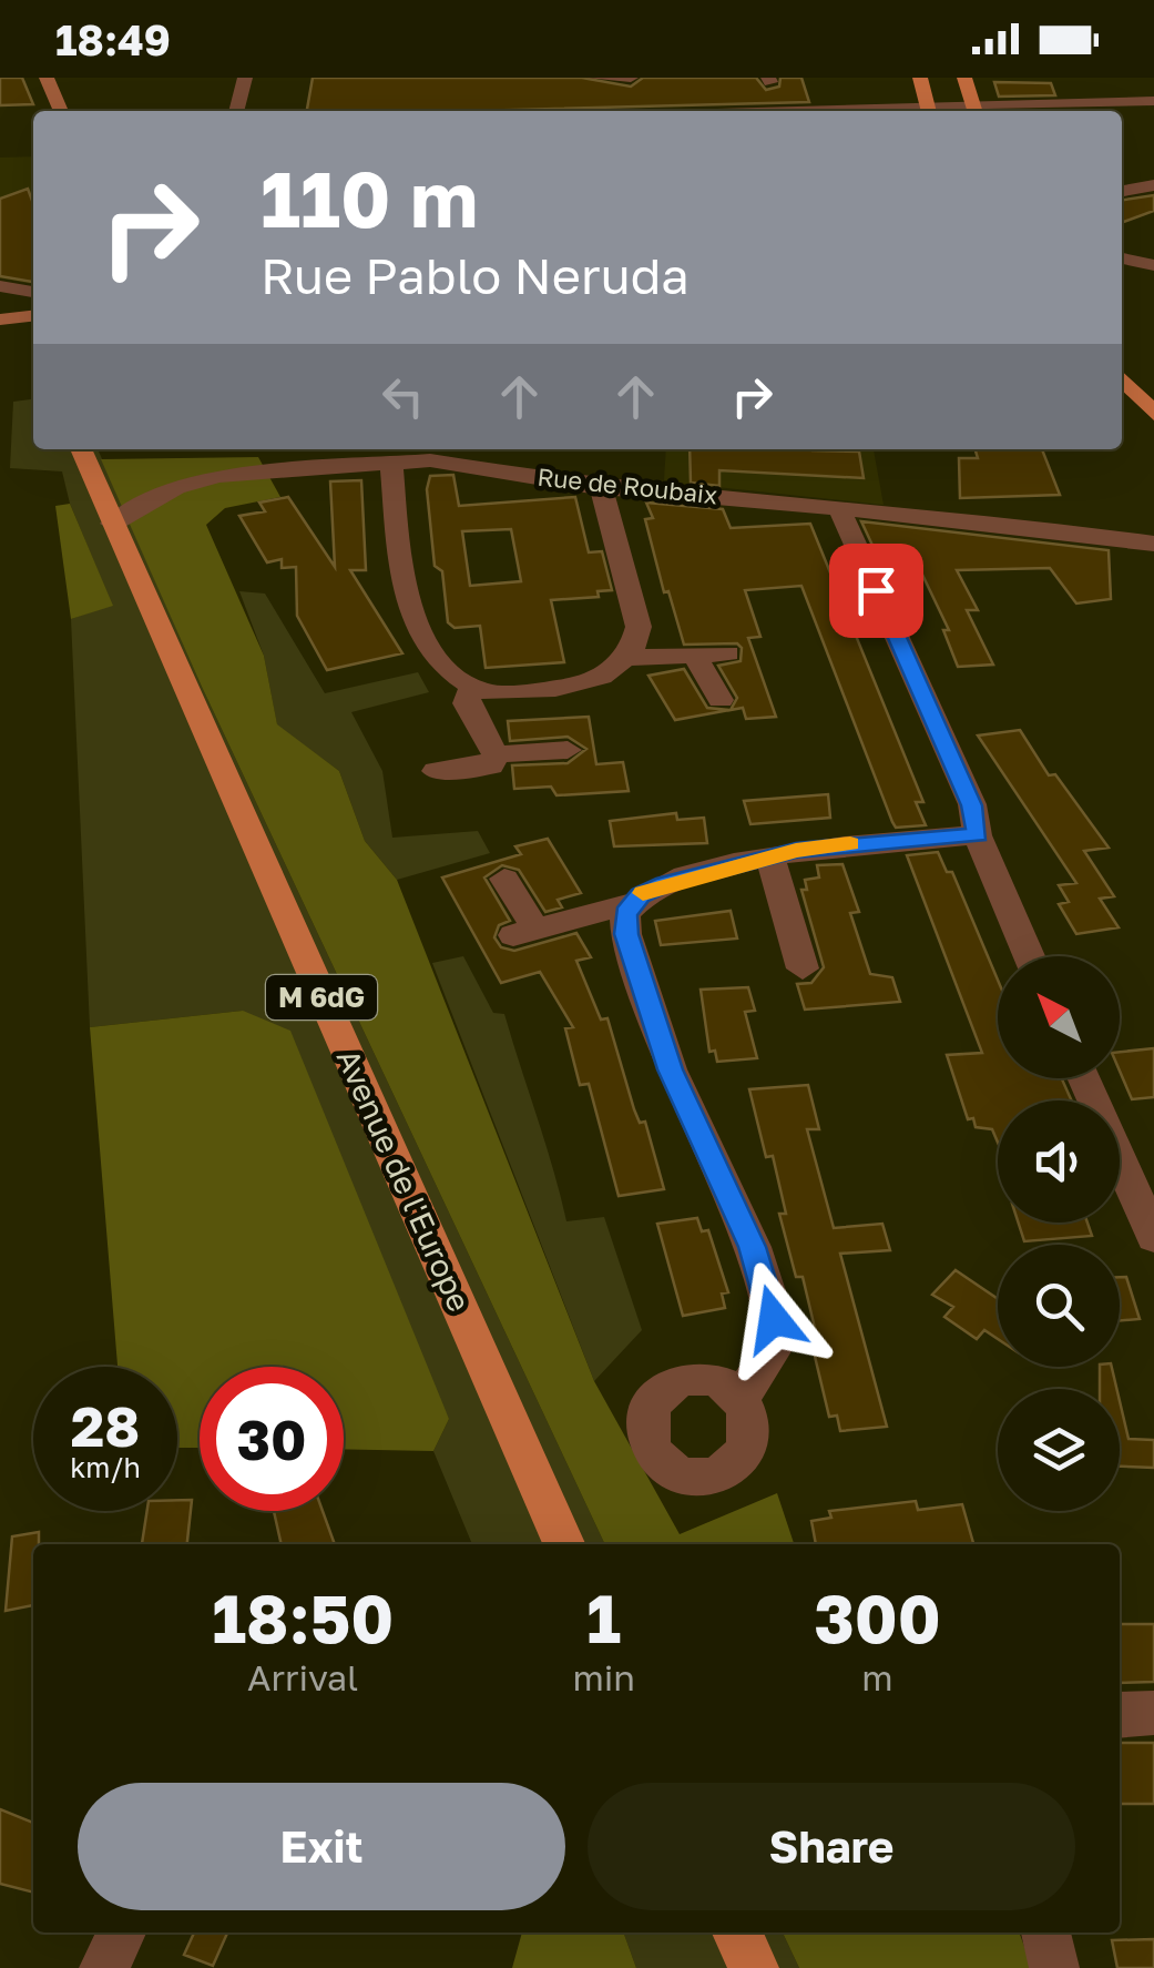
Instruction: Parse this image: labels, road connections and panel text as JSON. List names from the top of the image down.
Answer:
{
  "streets": {
    "main road": ["M 6dG", "Avenue de l'Europe"],
    "street": ["Rue de Roubaix"]
  },
  "crossings": [
    ["Rue de Roubaix", "Avenue de l'Europe"]
  ],
  "north": "top left",
  "page": {
    "status": "18:49",
    "turn": ["110 m", "Rue Pablo Neruda"],
    "speed": "28 km/h",
    "limit": "30",
    "eta": [
      "18:50",
      "Arrival",
      "1",
      "min",
      "300",
      "m"
    ],
    "buttons": ["Exit", "Share"]
  }
}
